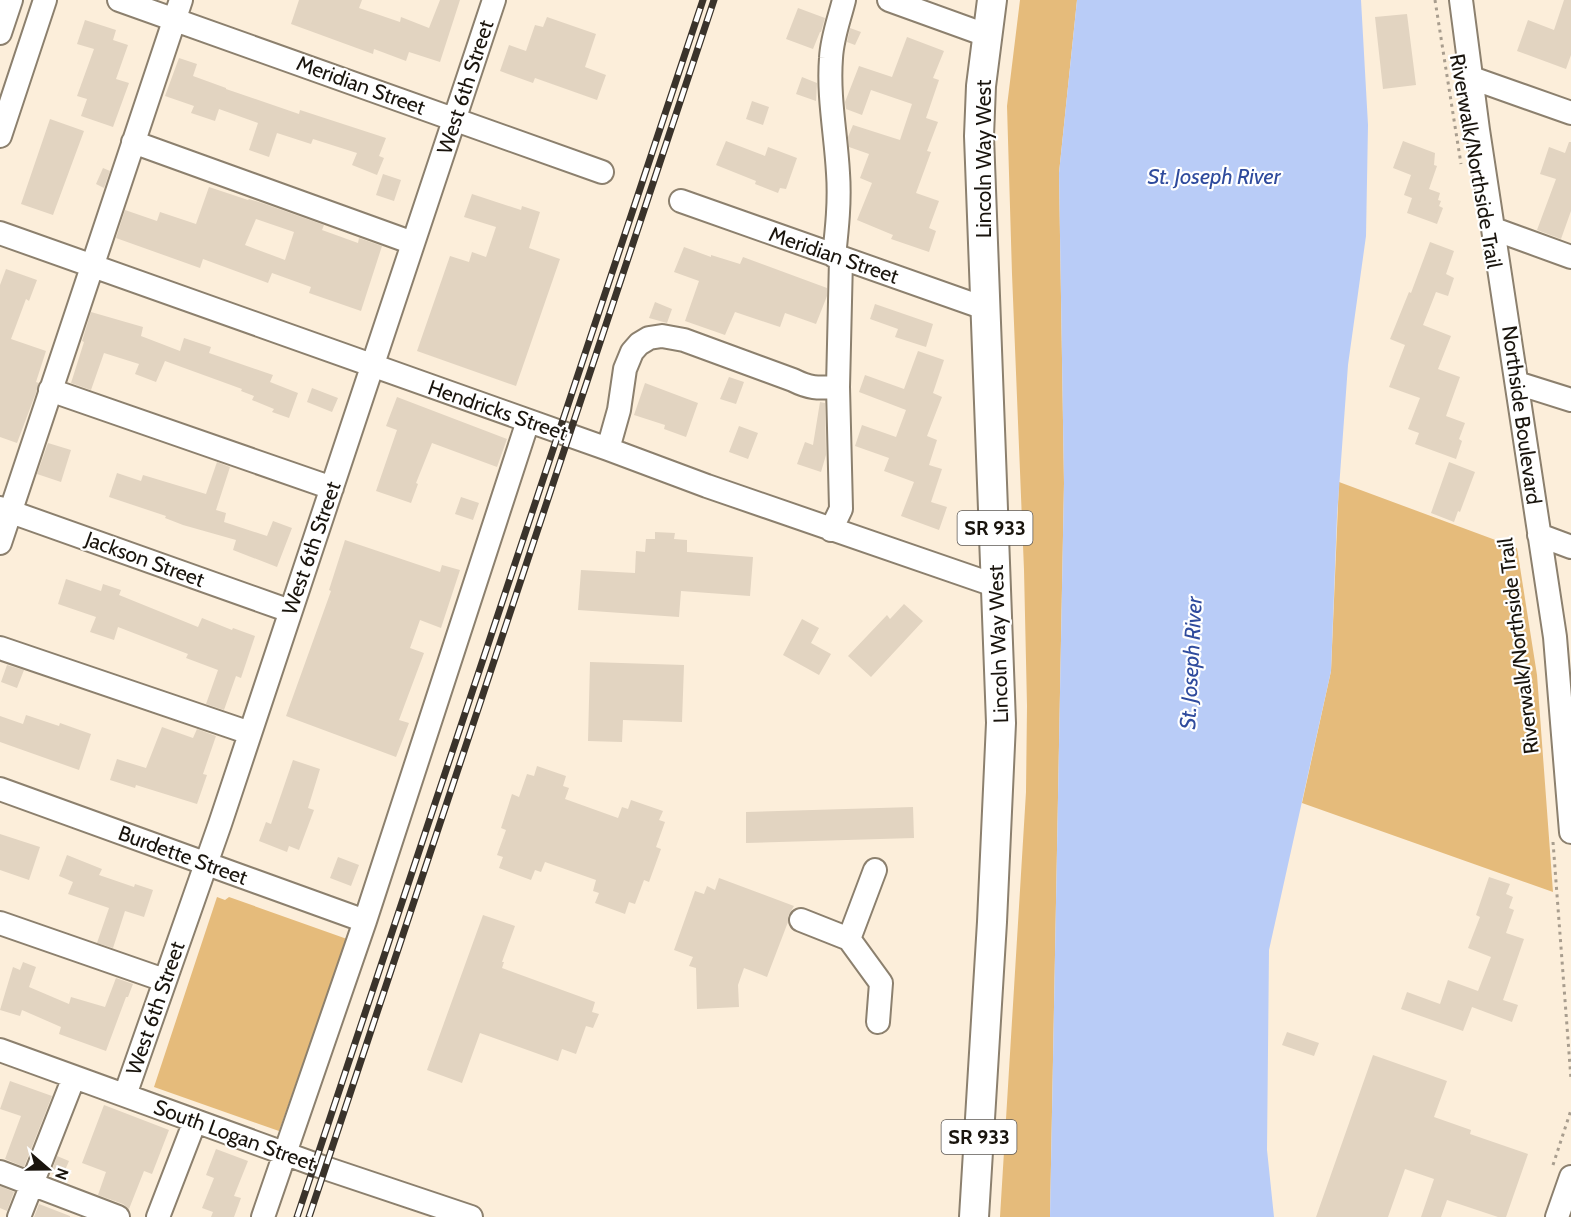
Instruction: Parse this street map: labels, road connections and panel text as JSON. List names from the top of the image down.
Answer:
{
  "streets": {
    "main road": ["Lincoln Way West", "SR 933"],
    "street": [
      "Meridian Street",
      "West 6th Street",
      "Hendricks Street",
      "Northside Boulevard",
      "Jackson Street",
      "Burdette Street",
      "South Logan Street"
    ],
    "path": ["Riverwalk/Northside Trail"]
  },
  "crossings": [
    ["Meridian Street", "West 6th Street"],
    ["Meridian Street", "Lincoln Way West"],
    ["West 6th Street", "Hendricks Street"],
    ["West 6th Street", "Jackson Street"],
    ["West 6th Street", "Burdette Street"],
    ["West 6th Street", "South Logan Street"],
    ["Lincoln Way West", "Hendricks Street"]
  ],
  "water": ["St. Joseph River"],
  "north": "right"
}
